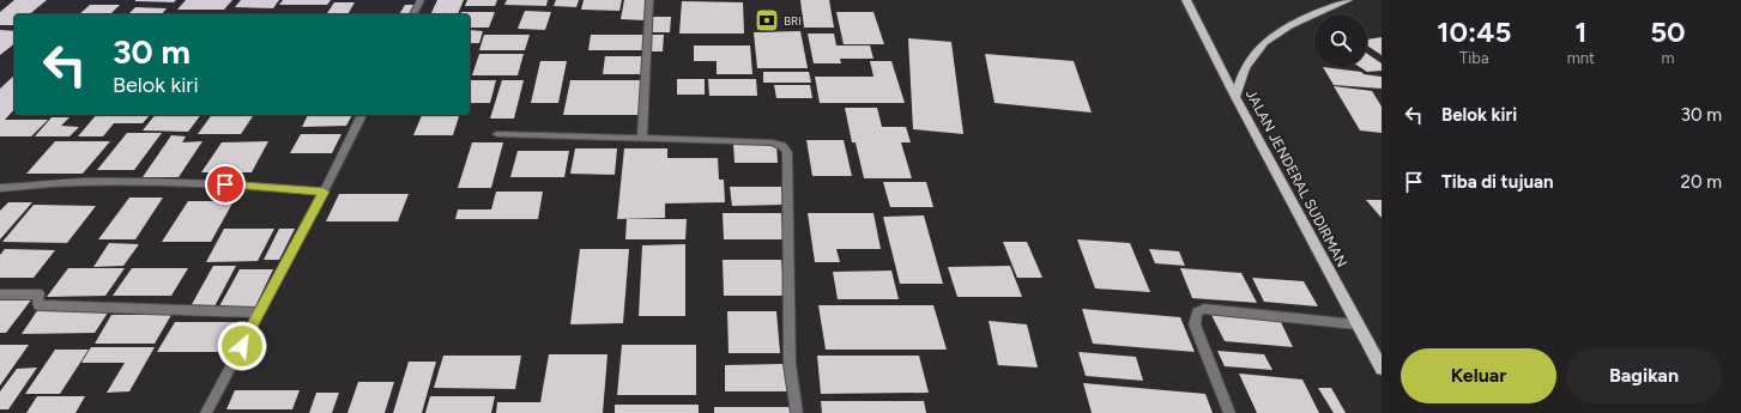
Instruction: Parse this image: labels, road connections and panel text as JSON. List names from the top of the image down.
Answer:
{
  "streets": {
    "main road": ["JALAN JENDERAL SUDIRMAN"]
  },
  "places": {
    "bank": ["BRI"]
  },
  "page": {
    "eta": [
      "10:45",
      "Tiba",
      "1",
      "mnt",
      "50",
      "m"
    ],
    "turn": ["30 m", "Belok kiri"],
    "list": [
      {
        "name": "Belok kiri",
        "value": "30 m"
      },
      {
        "name": "Tiba di tujuan",
        "value": "20 m"
      }
    ],
    "buttons": ["Keluar", "Bagikan"]
  }
}
